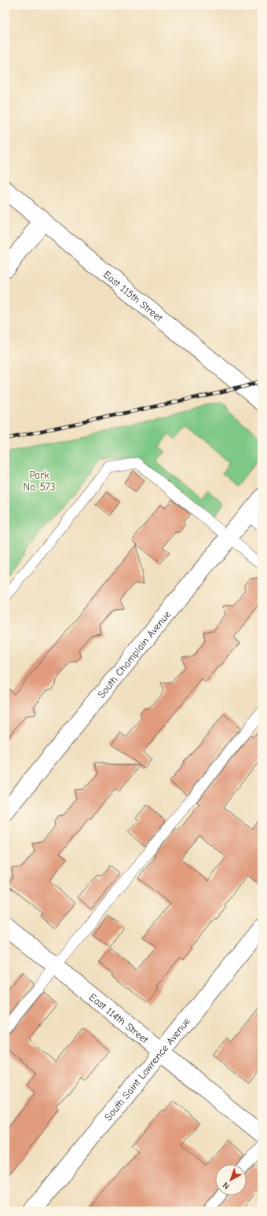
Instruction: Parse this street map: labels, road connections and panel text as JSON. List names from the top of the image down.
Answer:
{
  "streets": {
    "street": [
      "East 115th Street",
      "South Champlain Avenue",
      "East 114th Street",
      "South Saint Lawrence Avenue"
    ]
  },
  "crossings": [
    ["East 114th Street", "South Saint Lawrence Avenue"]
  ],
  "parks": ["Park No. 573"],
  "north": "bottom left"
}
